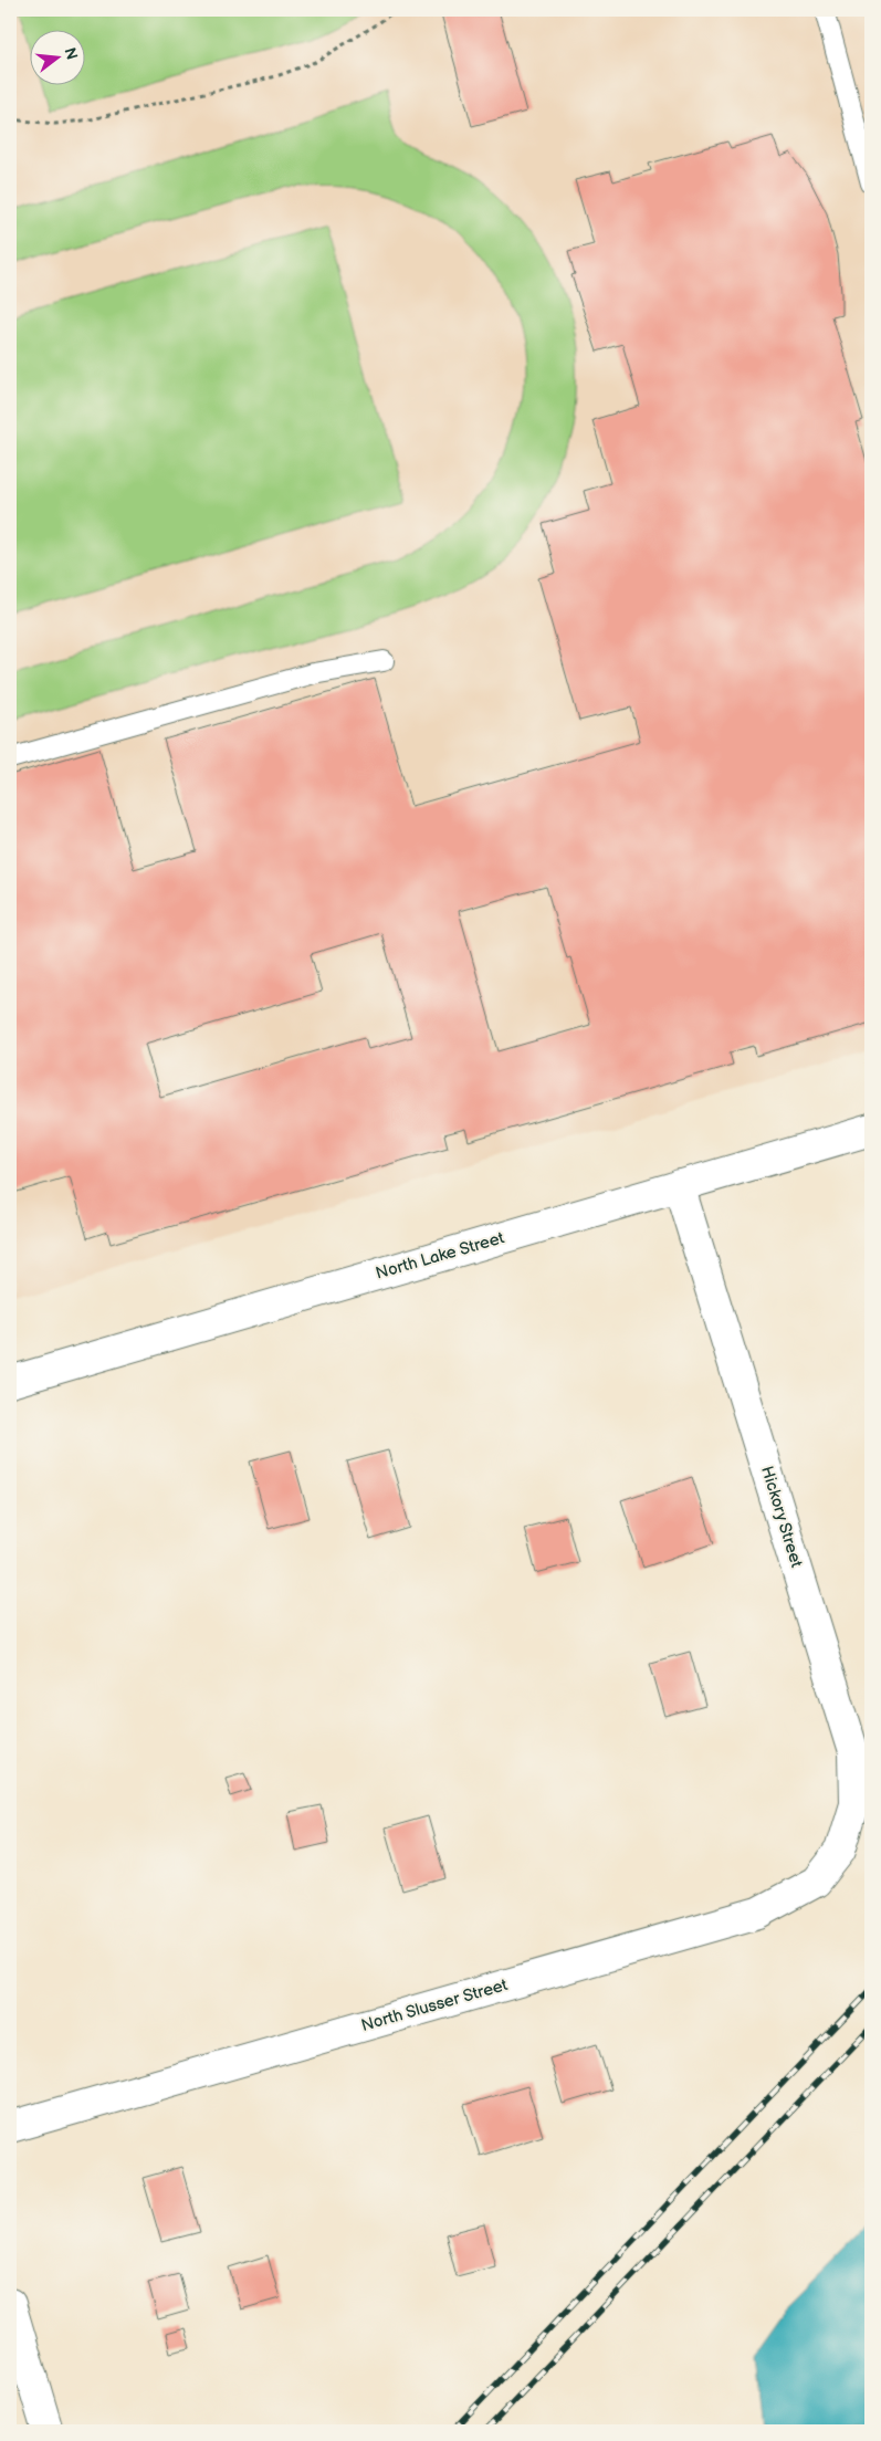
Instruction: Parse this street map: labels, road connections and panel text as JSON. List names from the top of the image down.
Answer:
{
  "streets": {
    "street": ["North Lake Street", "Hickory Street", "North Slusser Street"]
  },
  "crossings": [
    ["North Lake Street", "Hickory Street"],
    ["Hickory Street", "North Slusser Street"]
  ],
  "north": "right"
}
